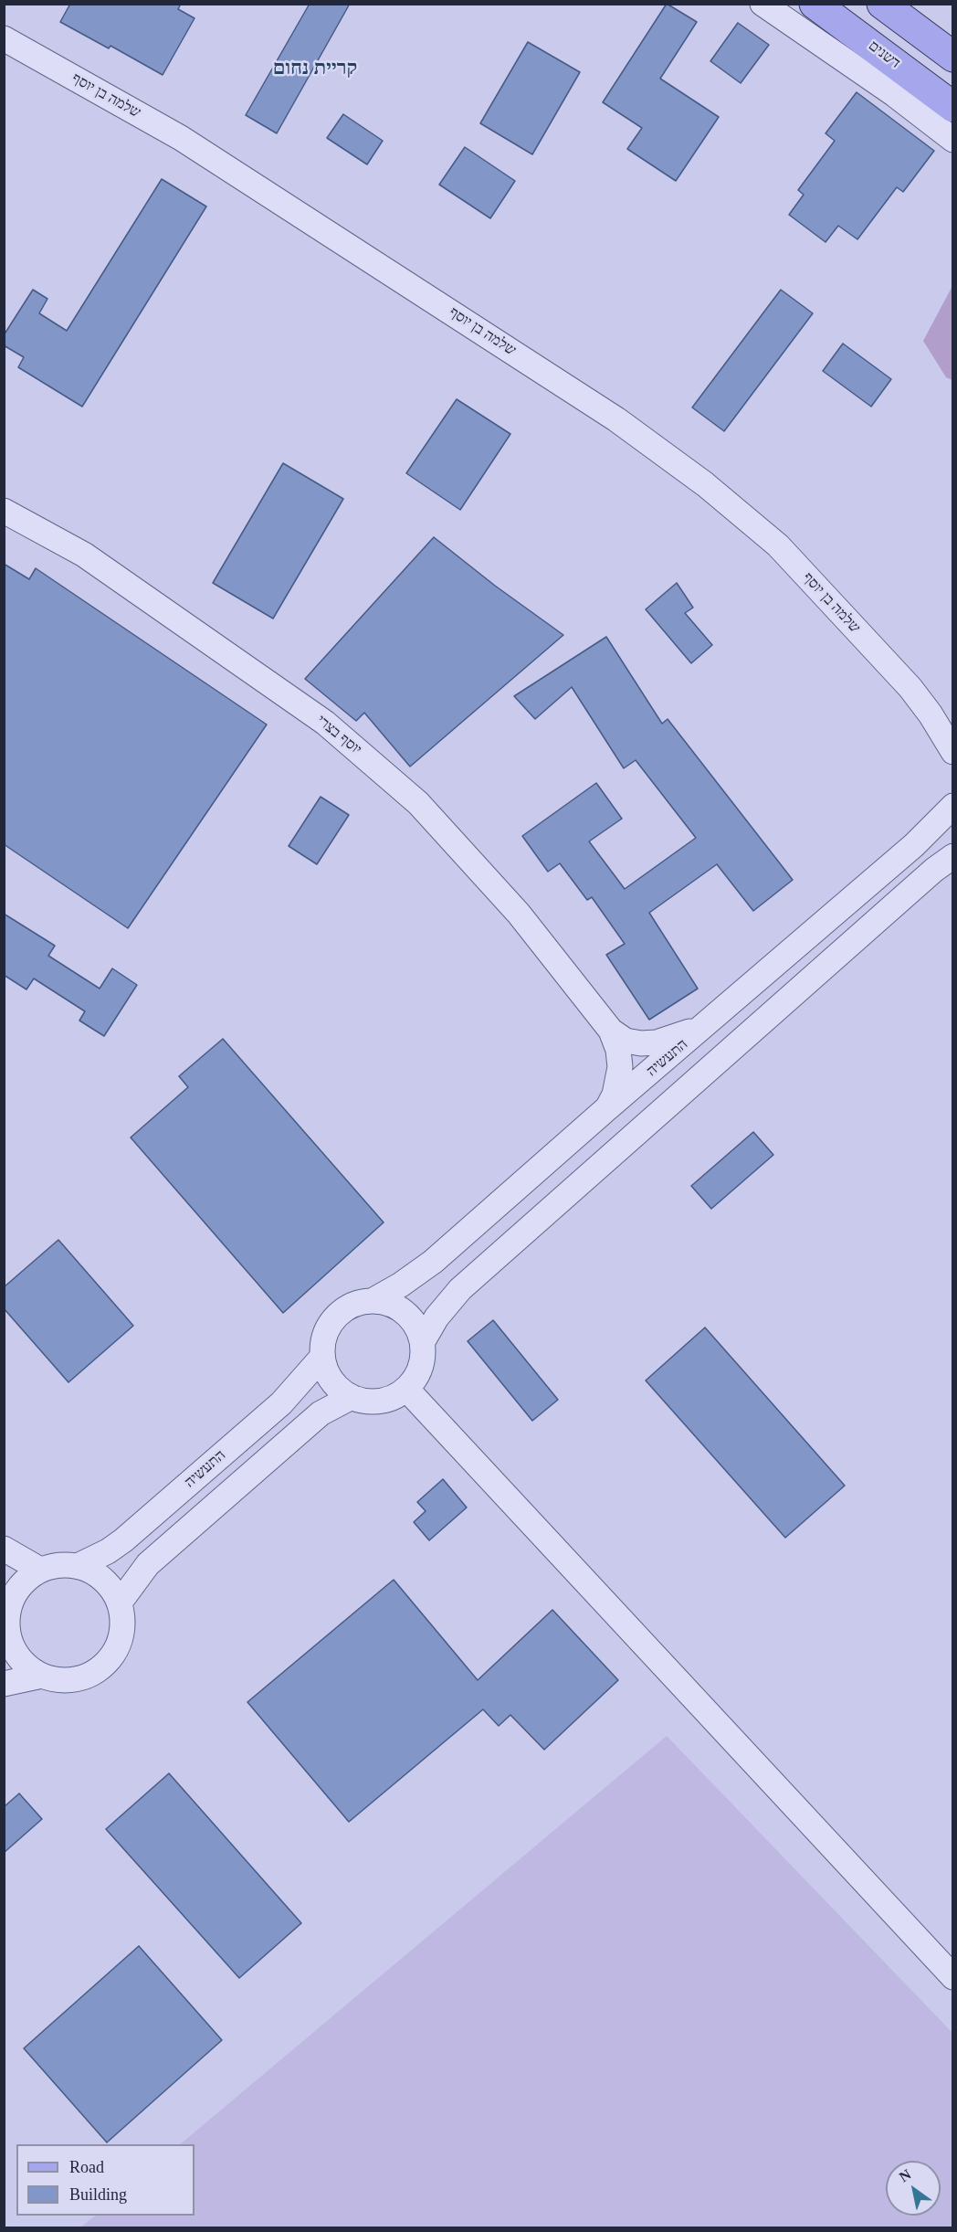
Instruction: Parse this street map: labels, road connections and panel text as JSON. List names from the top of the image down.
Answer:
{
  "streets": {
    "main road": ["דשנים"],
    "street": ["שלמה בן יוסף", "יוסף בצרי", "התעשיה"]
  },
  "crossings": [
    ["יוסף בצרי", "התעשיה"]
  ],
  "districts": ["קריית נחום"],
  "legend": ["Road", "Building"],
  "north": "top left"
}
